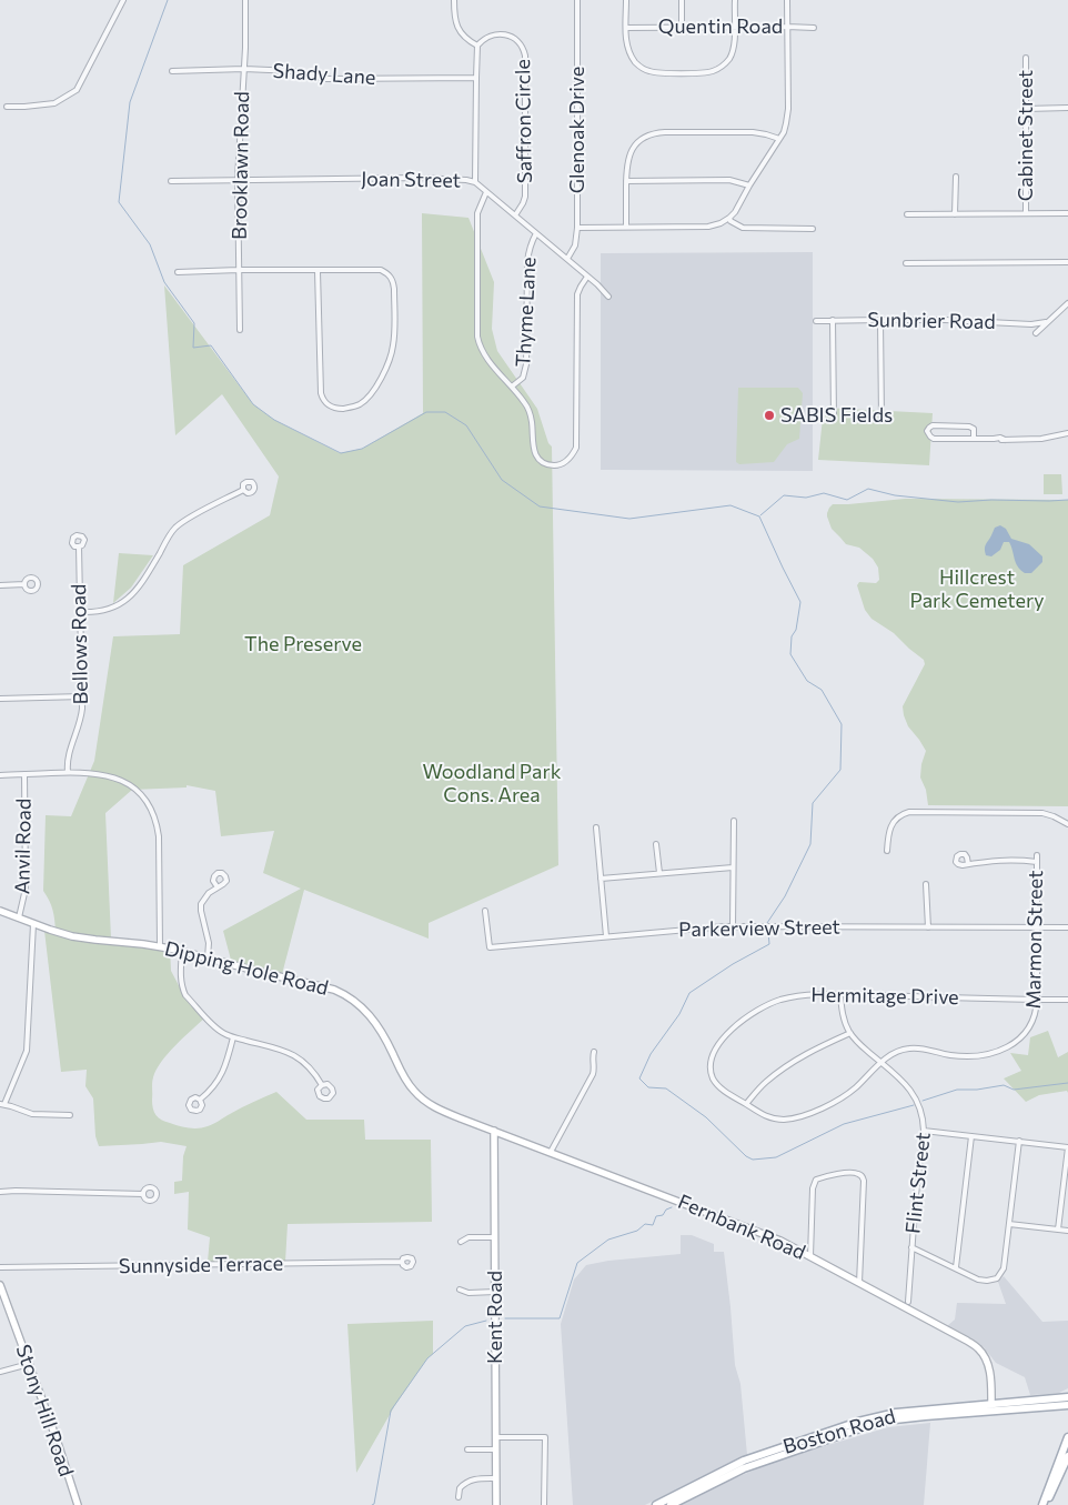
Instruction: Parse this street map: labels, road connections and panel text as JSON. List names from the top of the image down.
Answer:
{
  "streets": {
    "main road": [
      "Dipping Hole Road",
      "Fernbank Road",
      "Kent Road",
      "Stony Hill Road",
      "Boston Road"
    ],
    "street": [
      "Quentin Road",
      "Shady Lane",
      "Saffron Circle",
      "Glenoak Drive",
      "Cabinet Street",
      "Brooklawn Road",
      "Joan Street",
      "Thyme Lane",
      "Sunbrier Road",
      "Bellows Road",
      "Anvil Road",
      "Parkerview Street",
      "Marmon Street",
      "Hermitage Drive",
      "Flint Street",
      "Sunnyside Terrace"
    ]
  },
  "crossings": [
    ["Shady Lane", "Brooklawn Road"],
    ["Saffron Circle", "Joan Street"],
    ["Glenoak Drive", "Joan Street"],
    ["Brooklawn Road", "Joan Street"],
    ["Joan Street", "Thyme Lane"],
    ["Anvil Road", "Dipping Hole Road"],
    ["Parkerview Street", "Marmon Street"],
    ["Marmon Street", "Hermitage Drive"],
    ["Marmon Street", "Flint Street"],
    ["Dipping Hole Road", "Fernbank Road"],
    ["Hermitage Drive", "Flint Street"],
    ["Fernbank Road", "Kent Road"],
    ["Fernbank Road", "Boston Road"]
  ],
  "parks": ["Hillcrest Park Cemetery", "The Preserve", "Woodland Park Cons. Area"],
  "places": ["SABIS Fields"]
}
